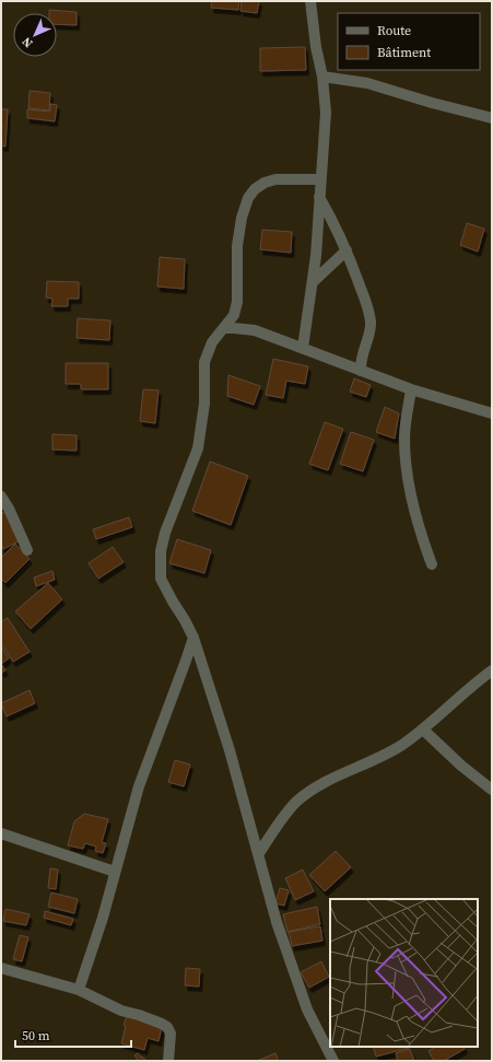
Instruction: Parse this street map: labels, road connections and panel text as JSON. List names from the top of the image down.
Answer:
{
  "legend": ["Route", "Bâtiment"],
  "scale_bar": "50 m",
  "north": "bottom left"
}
